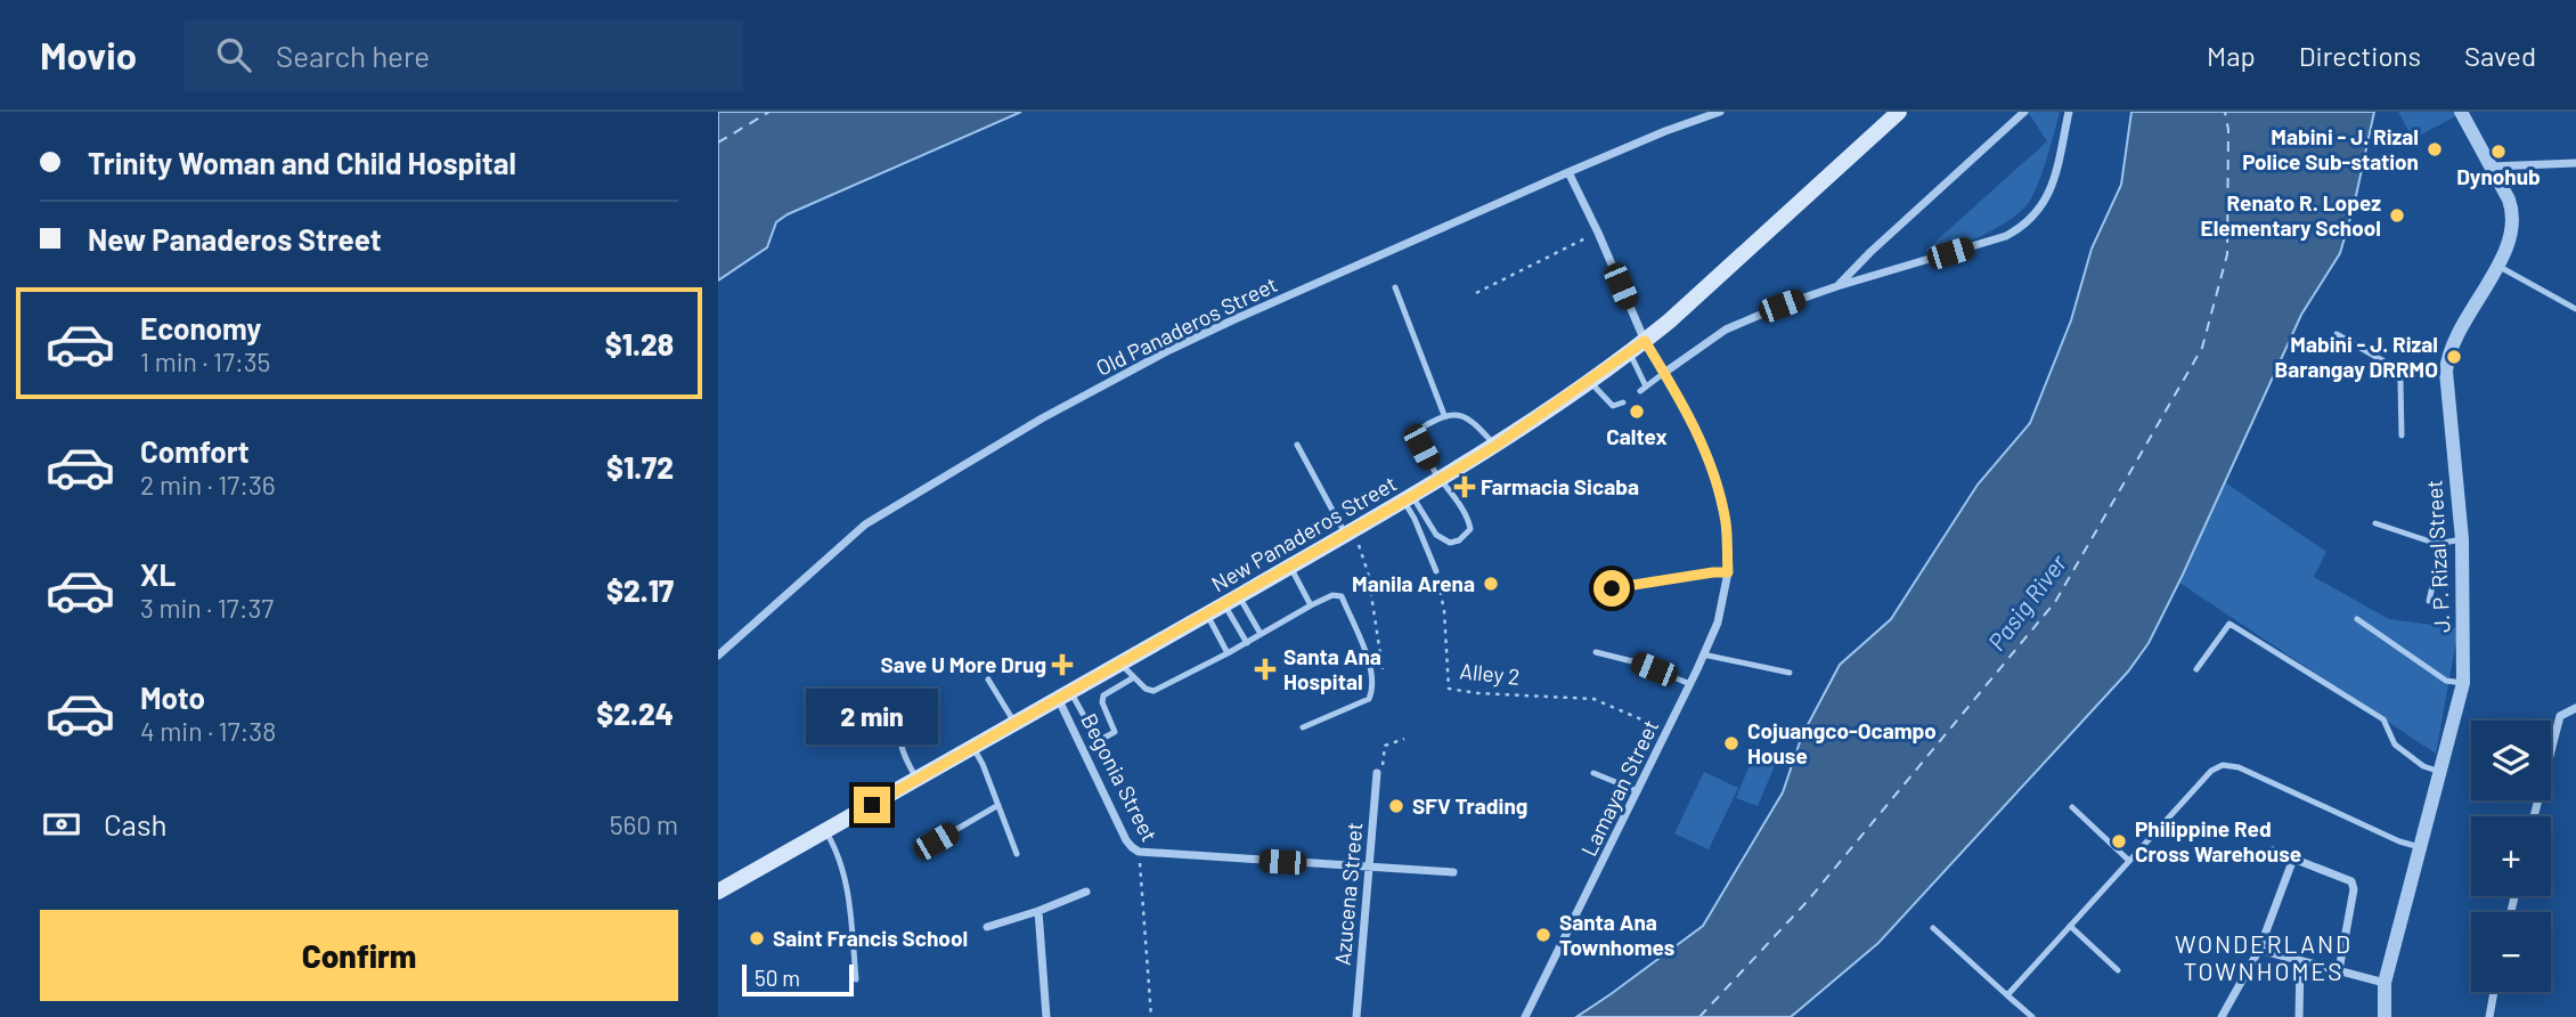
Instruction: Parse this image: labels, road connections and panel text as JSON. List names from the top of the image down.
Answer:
{
  "streets": {
    "main road": ["New Panaderos Street"],
    "street": [
      "Old Panaderos Street",
      "J. P. Rizal Street",
      "Begonia Street",
      "Lamayan Street",
      "Azucena Street"
    ],
    "path": ["Alley 2"]
  },
  "crossings": [
    ["Old Panaderos Street", "Lamayan Street"],
    ["New Panaderos Street", "Begonia Street"],
    ["New Panaderos Street", "Lamayan Street"],
    ["Alley 2", "Lamayan Street"]
  ],
  "districts": ["WONDERLAND TOWNHOMES"],
  "water": ["Pasig River"],
  "places": {
    "other": [
      "Mabini - J. Rizal Police Sub-station",
      "Dynohub",
      "Renato R. Lopez Elementary School",
      "Mabini - J. Rizal Barangay DRRMO",
      "Caltex",
      "Manila Arena",
      "Cojuangco-Ocampo House",
      "SFV Trading",
      "Philippine Red Cross Warehouse",
      "Santa Ana Townhomes",
      "Saint Francis School"
    ],
    "health": ["Farmacia Sicaba", "Save U More Drug", "Santa Ana Hospital"]
  },
  "scale_bar": "50 m",
  "page": {
    "header": "Movio",
    "search": "Search here",
    "nav": ["Map", "Directions", "Saved"],
    "banner": ["Trinity Woman and Child Hospital", "New Panaderos Street"],
    "list": [
      {
        "name": "Economy",
        "note": "1 min · 17:35",
        "value": "$1.28"
      },
      {
        "name": "Comfort",
        "note": "2 min · 17:36",
        "value": "$1.72"
      },
      {
        "name": "XL",
        "note": "3 min · 17:37",
        "value": "$2.17"
      },
      {
        "name": "Moto",
        "note": "4 min · 17:38",
        "value": "$2.24"
      }
    ],
    "bubble": "2 min",
    "map_buttons": ["+", "−"],
    "pay": ["Cash", "560 m"],
    "buttons": "Confirm",
    "scale": "50 m"
  }
}
